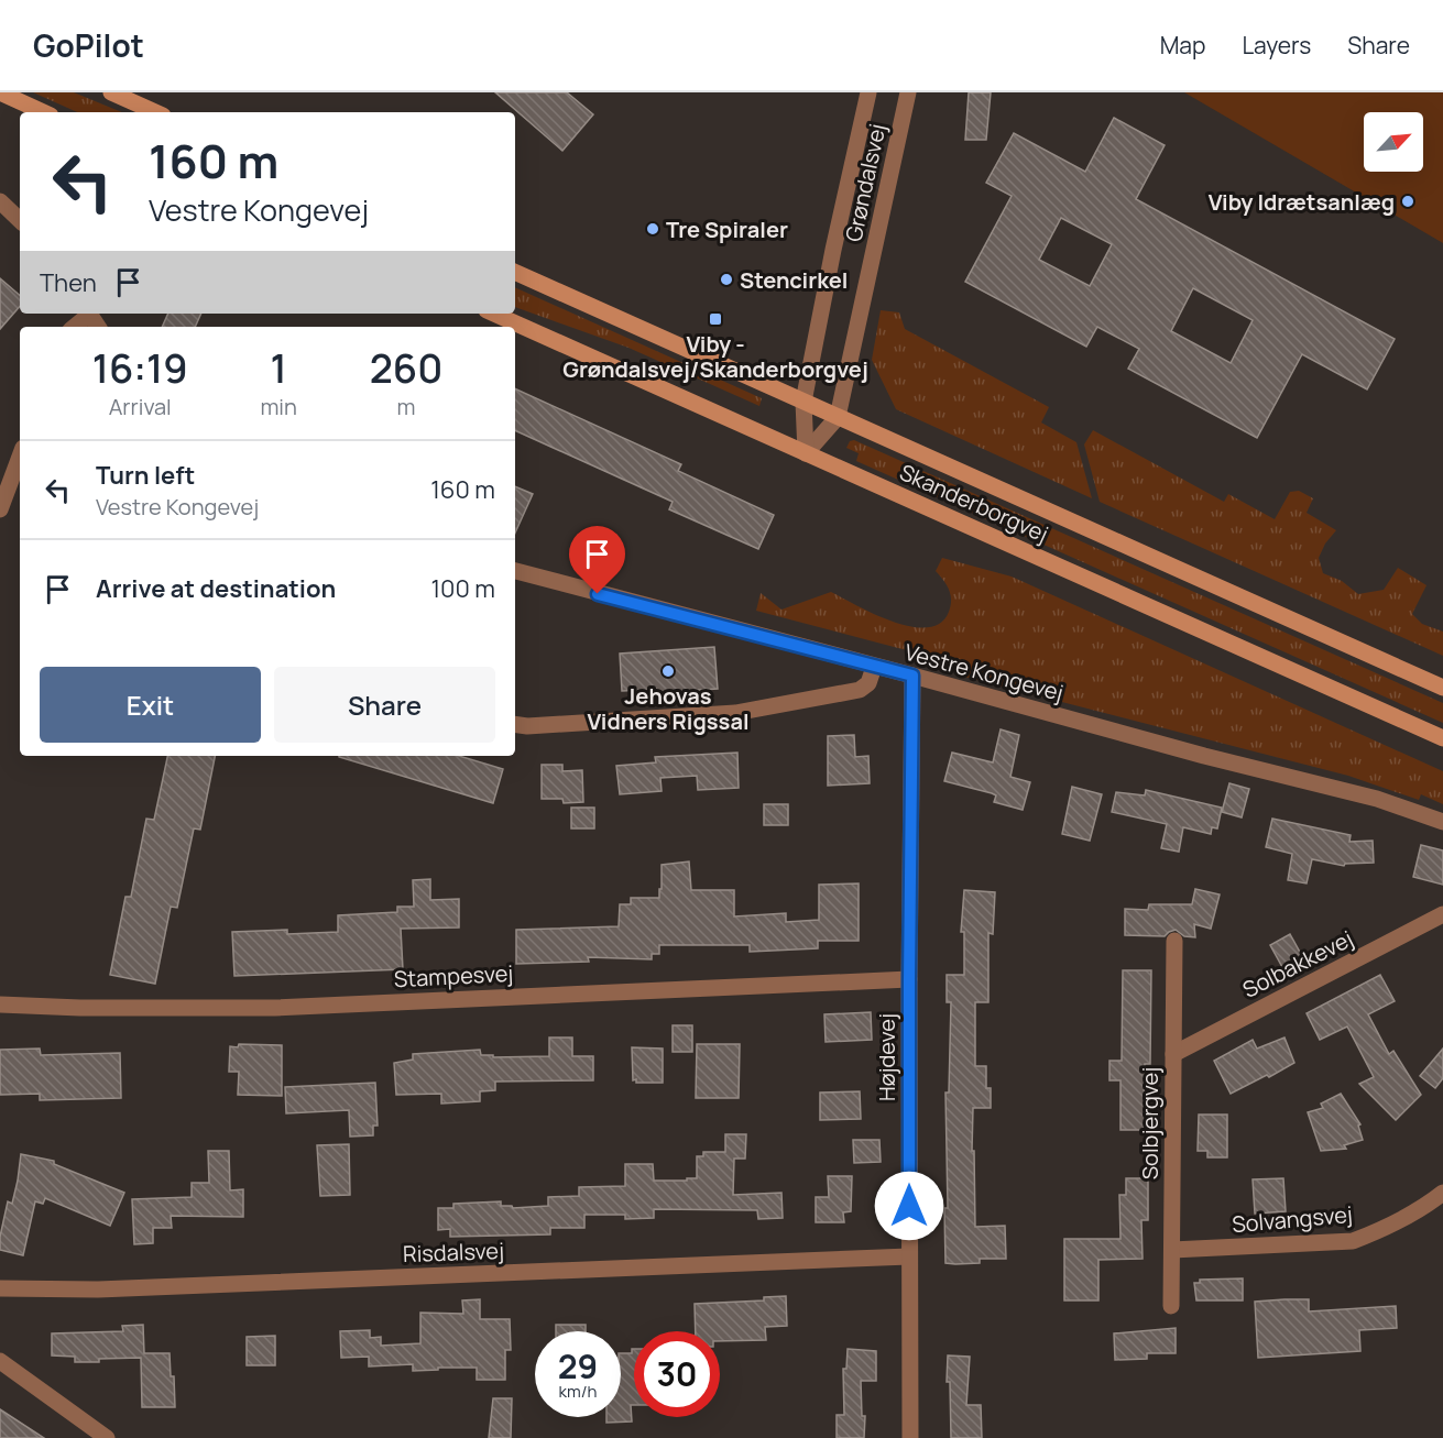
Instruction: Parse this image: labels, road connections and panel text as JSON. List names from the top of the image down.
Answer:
{
  "streets": {
    "main road": ["Skanderborgvej"],
    "street": [
      "Grøndalsvej",
      "Vestre Kongevej",
      "Solbakkevej",
      "Stampesvej",
      "Højdevej",
      "Solbjergvej",
      "Solvangsvej",
      "Risdalsvej"
    ]
  },
  "crossings": [
    ["Grøndalsvej", "Skanderborgvej"],
    ["Vestre Kongevej", "Højdevej"],
    ["Solbakkevej", "Solbjergvej"],
    ["Stampesvej", "Højdevej"],
    ["Højdevej", "Risdalsvej"],
    ["Solbjergvej", "Solvangsvej"]
  ],
  "places": {
    "other": [
      "Viby Idrætsanlæg",
      "Tre Spiraler",
      "Stencirkel",
      "Jehovas Vidners Rigssal"
    ],
    "transit": ["Viby - Grøndalsvej/Skanderborgvej"]
  },
  "north": "top right",
  "page": {
    "header": "GoPilot",
    "nav": ["Map", "Layers", "Share"],
    "turn": ["160 m", "Vestre Kongevej"],
    "then": "Then",
    "eta": [
      "16:19",
      "Arrival",
      "1",
      "min",
      "260",
      "m"
    ],
    "list": [
      {
        "name": "Turn left",
        "note": "Vestre Kongevej",
        "value": "160 m"
      },
      {
        "name": "Arrive at destination",
        "value": "100 m"
      }
    ],
    "buttons": ["Exit", "Share"],
    "speed": "29 km/h",
    "limit": "30"
  }
}
